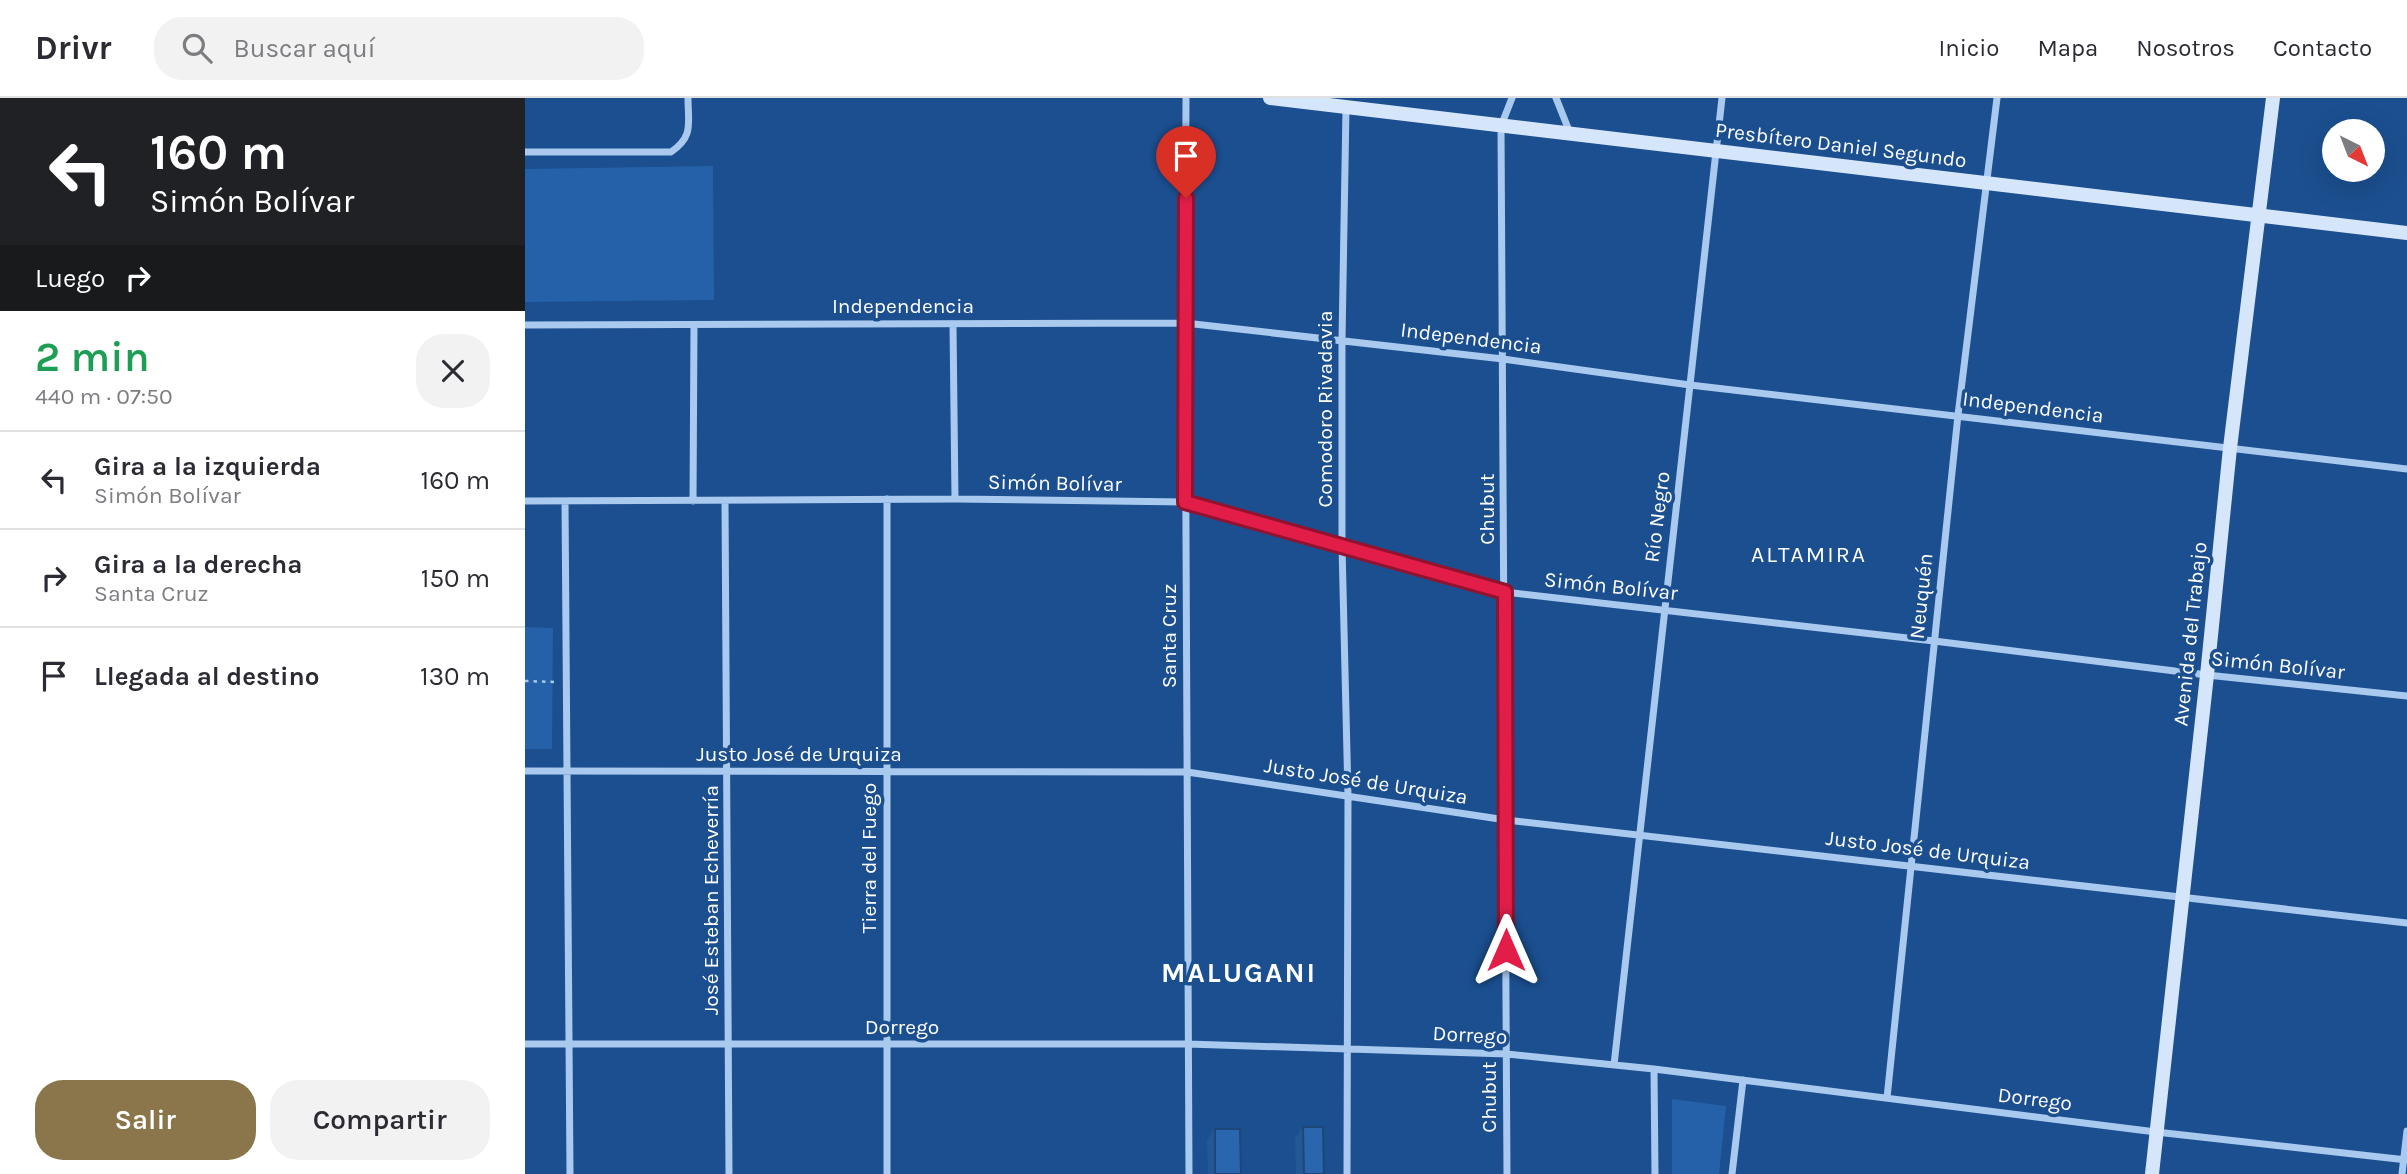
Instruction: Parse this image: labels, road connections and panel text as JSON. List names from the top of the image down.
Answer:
{
  "streets": {
    "main road": ["Presbítero Daniel Segundo", "Avenida del Trabajo"],
    "street": [
      "Independencia",
      "Comodoro Rivadavia",
      "Simón Bolívar",
      "Chubut",
      "Río Negro",
      "Neuquén",
      "Santa Cruz",
      "Justo José de Urquiza",
      "Tierra del Fuego",
      "José Esteban Echeverría",
      "Dorrego"
    ]
  },
  "crossings": [
    ["Presbítero Daniel Segundo", "Comodoro Rivadavia"],
    ["Presbítero Daniel Segundo", "Chubut"],
    ["Presbítero Daniel Segundo", "Río Negro"],
    ["Presbítero Daniel Segundo", "Neuquén"],
    ["Presbítero Daniel Segundo", "Avenida del Trabajo"],
    ["Independencia", "Comodoro Rivadavia"],
    ["Independencia", "Chubut"],
    ["Independencia", "Río Negro"],
    ["Independencia", "Neuquén"],
    ["Independencia", "Avenida del Trabajo"],
    ["Independencia", "Santa Cruz"],
    ["Comodoro Rivadavia", "Simón Bolívar"],
    ["Comodoro Rivadavia", "Justo José de Urquiza"],
    ["Comodoro Rivadavia", "Dorrego"],
    ["Simón Bolívar", "Chubut"],
    ["Simón Bolívar", "Río Negro"],
    ["Simón Bolívar", "Neuquén"],
    ["Simón Bolívar", "Avenida del Trabajo"],
    ["Simón Bolívar", "Santa Cruz"],
    ["Simón Bolívar", "Tierra del Fuego"],
    ["Simón Bolívar", "José Esteban Echeverría"],
    ["Chubut", "Justo José de Urquiza"],
    ["Chubut", "Dorrego"],
    ["Río Negro", "Justo José de Urquiza"],
    ["Río Negro", "Dorrego"],
    ["Neuquén", "Justo José de Urquiza"],
    ["Neuquén", "Dorrego"],
    ["Avenida del Trabajo", "Justo José de Urquiza"],
    ["Avenida del Trabajo", "Dorrego"],
    ["Santa Cruz", "Justo José de Urquiza"],
    ["Santa Cruz", "Dorrego"],
    ["Justo José de Urquiza", "Tierra del Fuego"],
    ["Justo José de Urquiza", "José Esteban Echeverría"],
    ["Tierra del Fuego", "Dorrego"],
    ["José Esteban Echeverría", "Dorrego"]
  ],
  "districts": ["ALTAMIRA", "MALUGANI"],
  "north": "bottom right",
  "page": {
    "header": "Drivr",
    "search": "Buscar aquí",
    "nav": [
      "Inicio",
      "Mapa",
      "Nosotros",
      "Contacto"
    ],
    "turn": ["160 m", "Simón Bolívar"],
    "then": "Luego",
    "heading": ["2 min", "440 m · 07:50"],
    "list": [
      {
        "name": "Gira a la izquierda",
        "note": "Simón Bolívar",
        "value": "160 m"
      },
      {
        "name": "Gira a la derecha",
        "note": "Santa Cruz",
        "value": "150 m"
      },
      {
        "name": "Llegada al destino",
        "value": "130 m"
      }
    ],
    "buttons": ["Salir", "Compartir"]
  }
}
